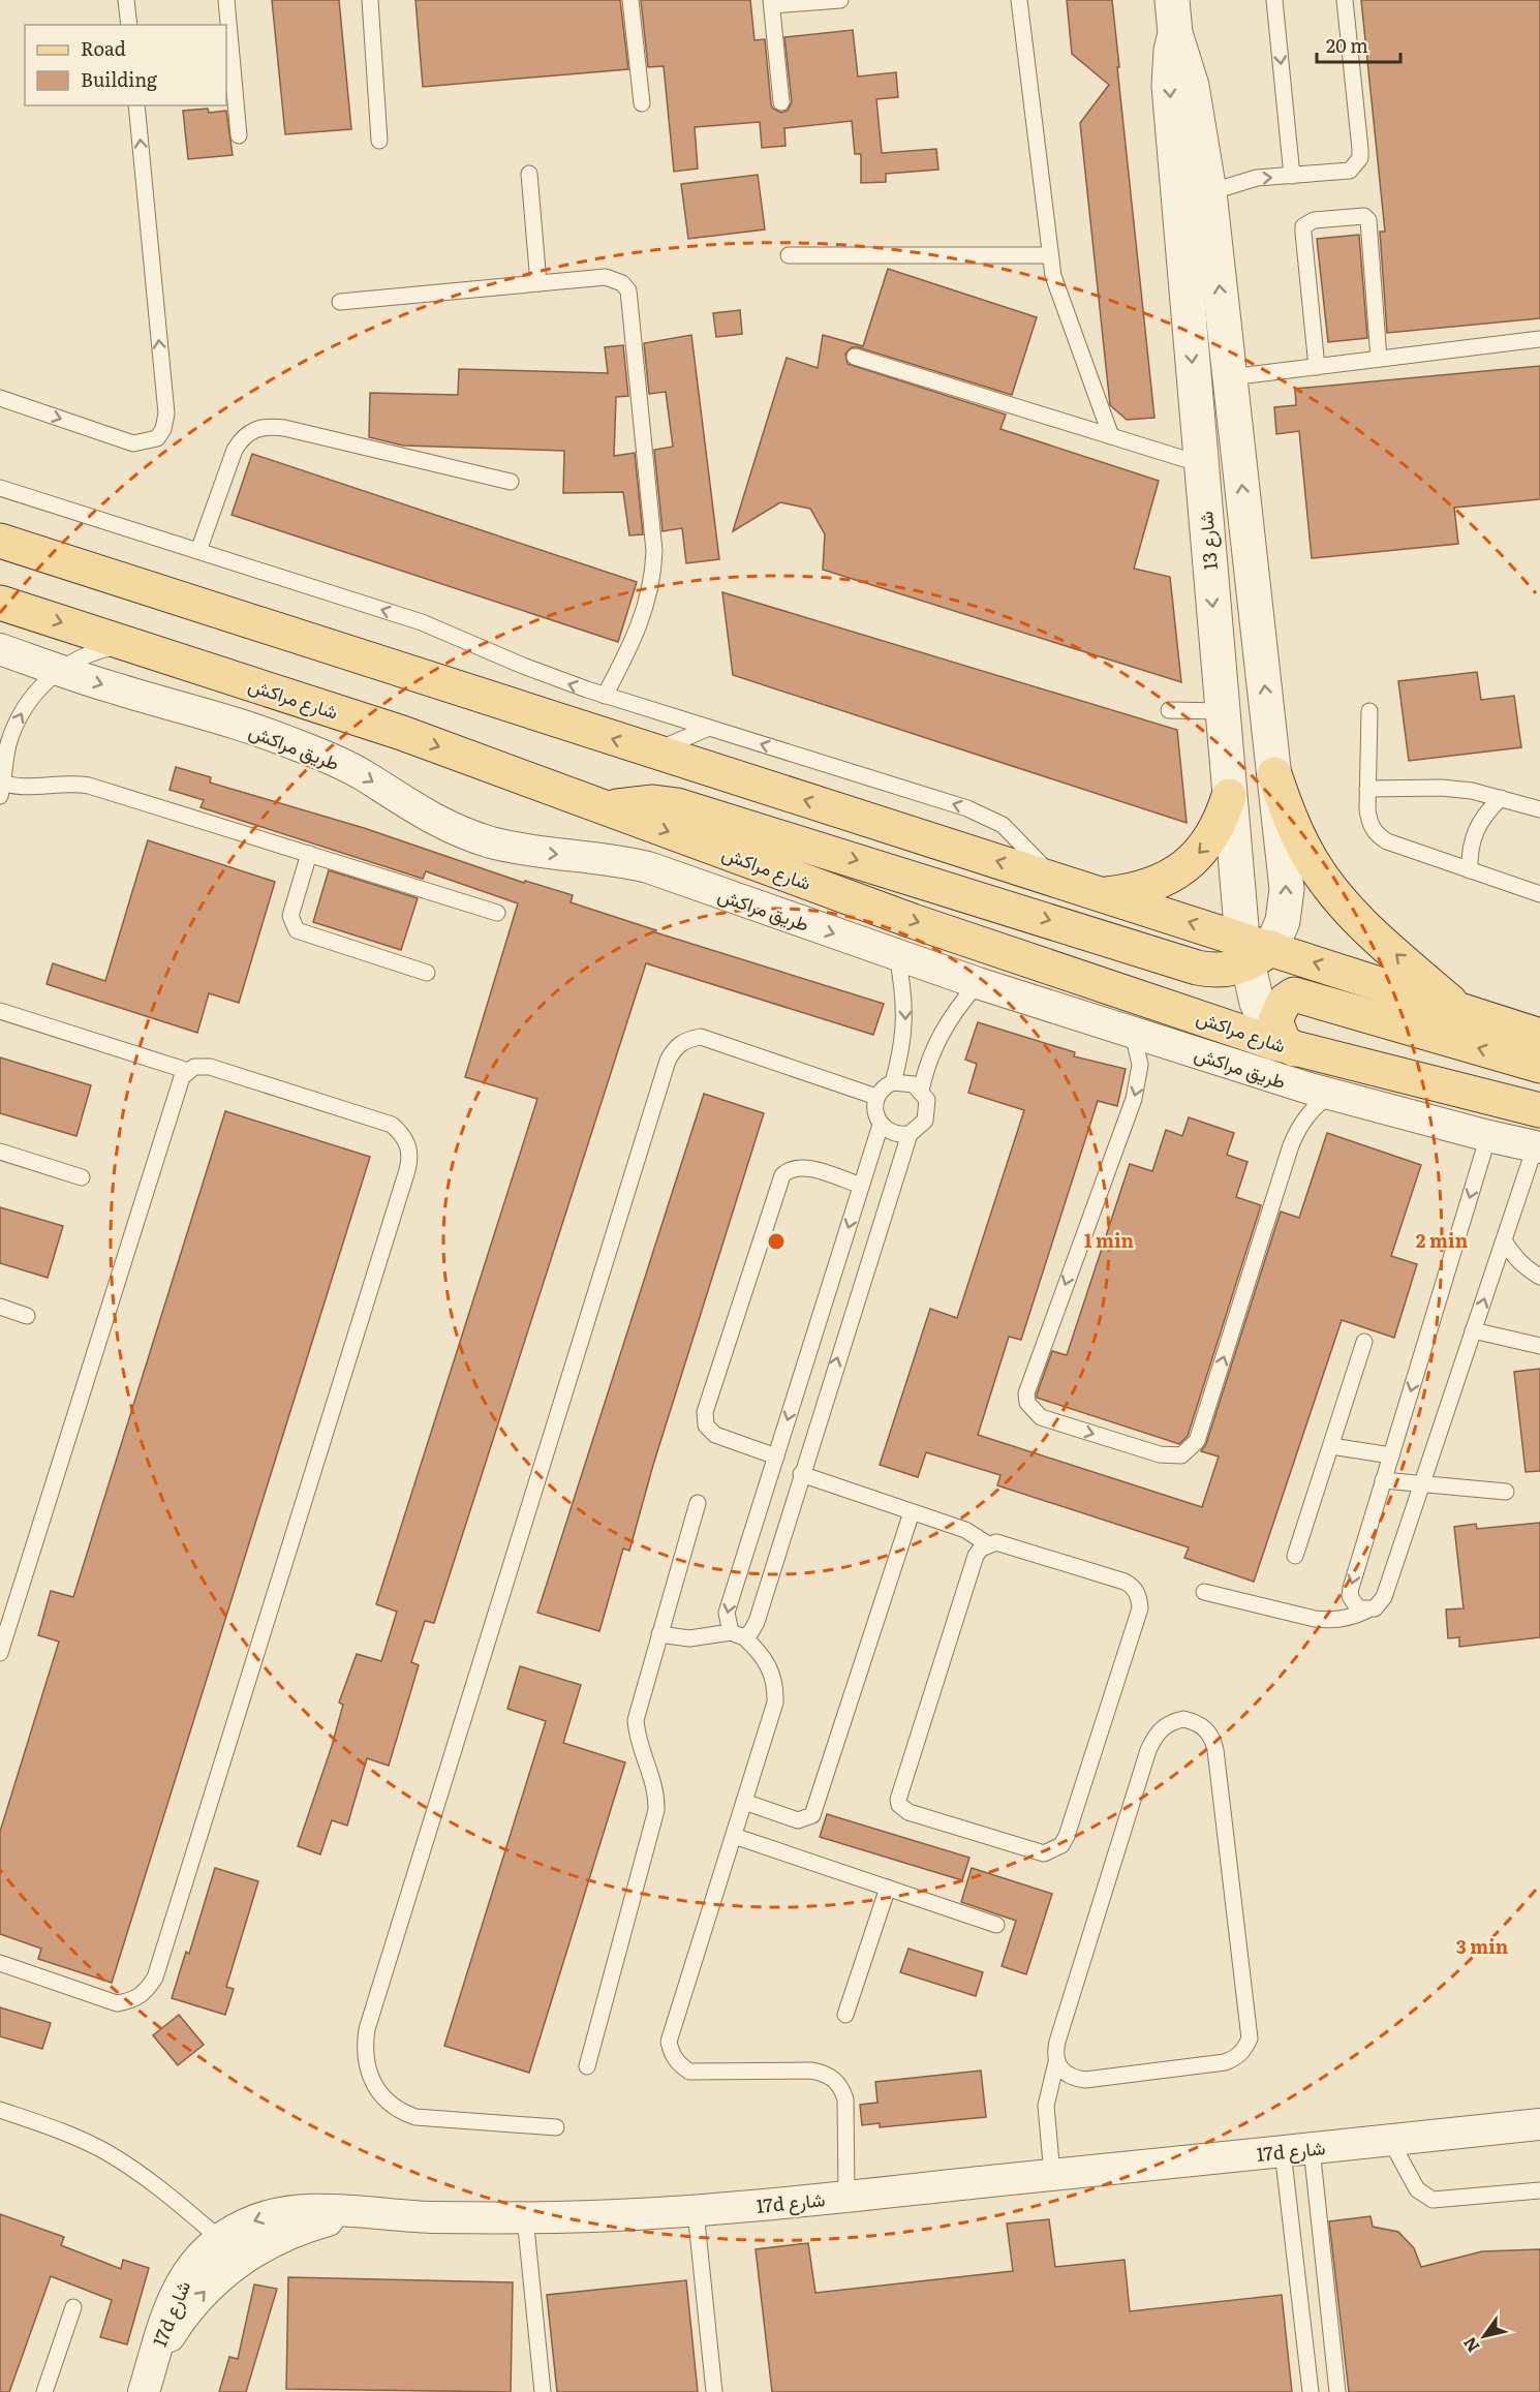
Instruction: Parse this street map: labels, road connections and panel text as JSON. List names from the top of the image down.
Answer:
{
  "streets": {
    "main road": ["شارع مراكش"],
    "street": ["شارع 13", "طريق مراكش", "17d شارع"]
  },
  "crossings": [
    ["شارع 13", "شارع مراكش"]
  ],
  "one_way": ["طريق مراكش"],
  "legend": ["Road", "Building"],
  "scale_bar": "20 m",
  "north": "bottom left",
  "rings": ["1 min", "2 min", "3 min"]
}
